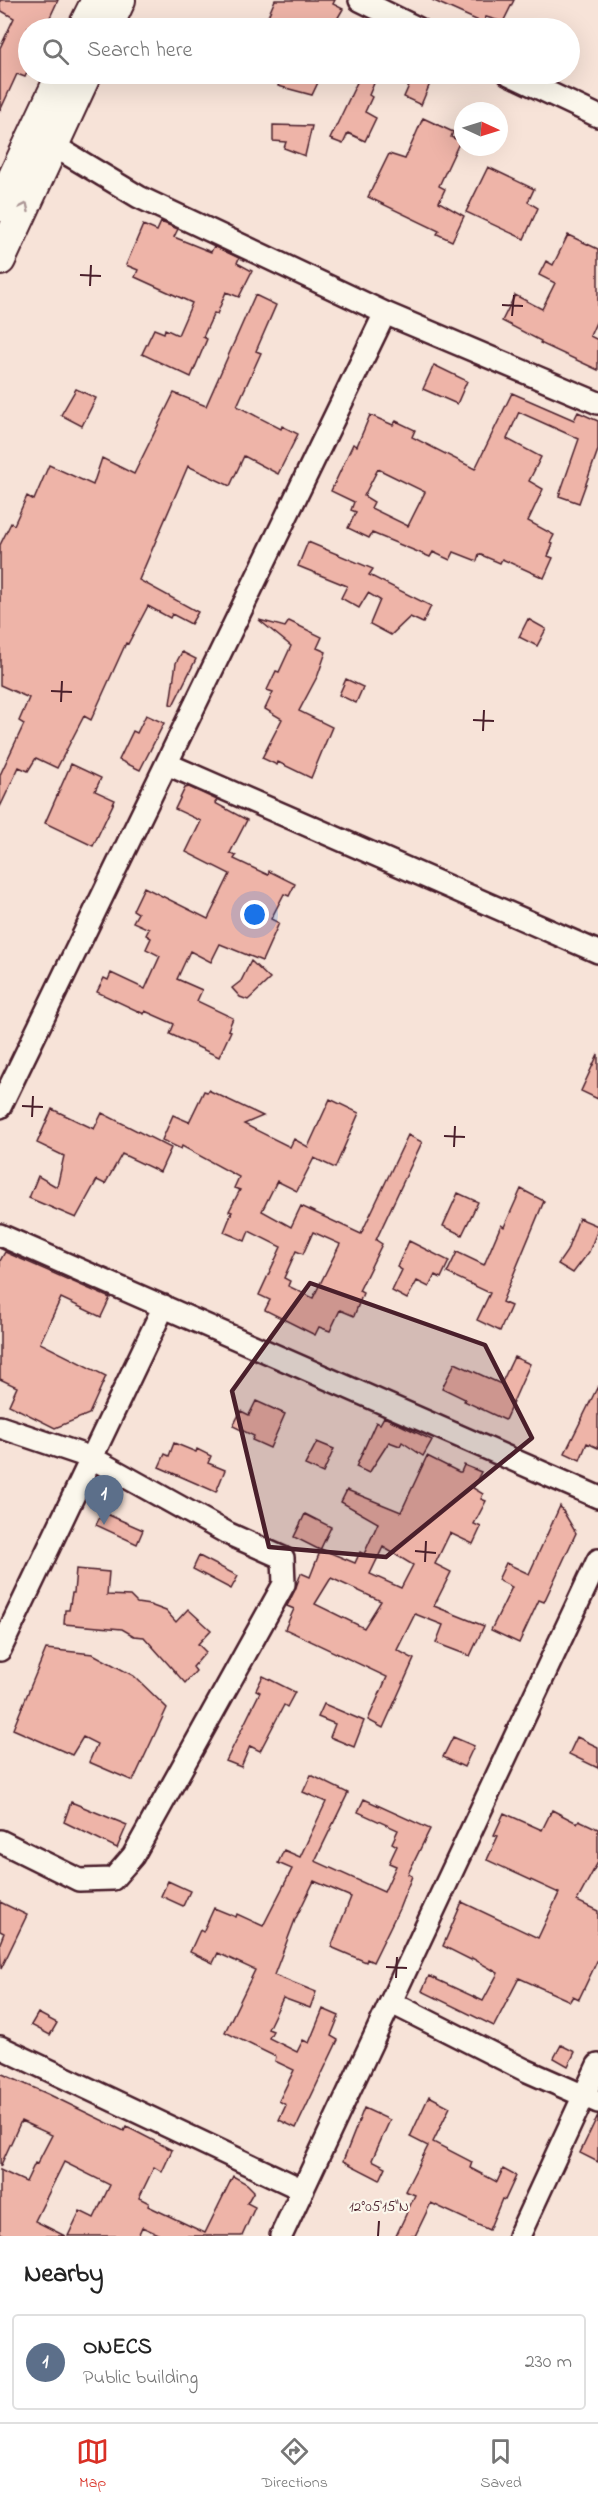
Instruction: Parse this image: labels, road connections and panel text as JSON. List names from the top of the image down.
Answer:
{
  "north": "right",
  "page": {
    "search": "Search here",
    "pins": "1",
    "heading": "Nearby",
    "list": [
      {
        "mark": "1",
        "name": "ONECS",
        "note": "Public building",
        "value": "230 m"
      }
    ],
    "nav": ["Map", "Directions", "Saved"]
  },
  "coordinates": ["12°05'15\"N"]
}
